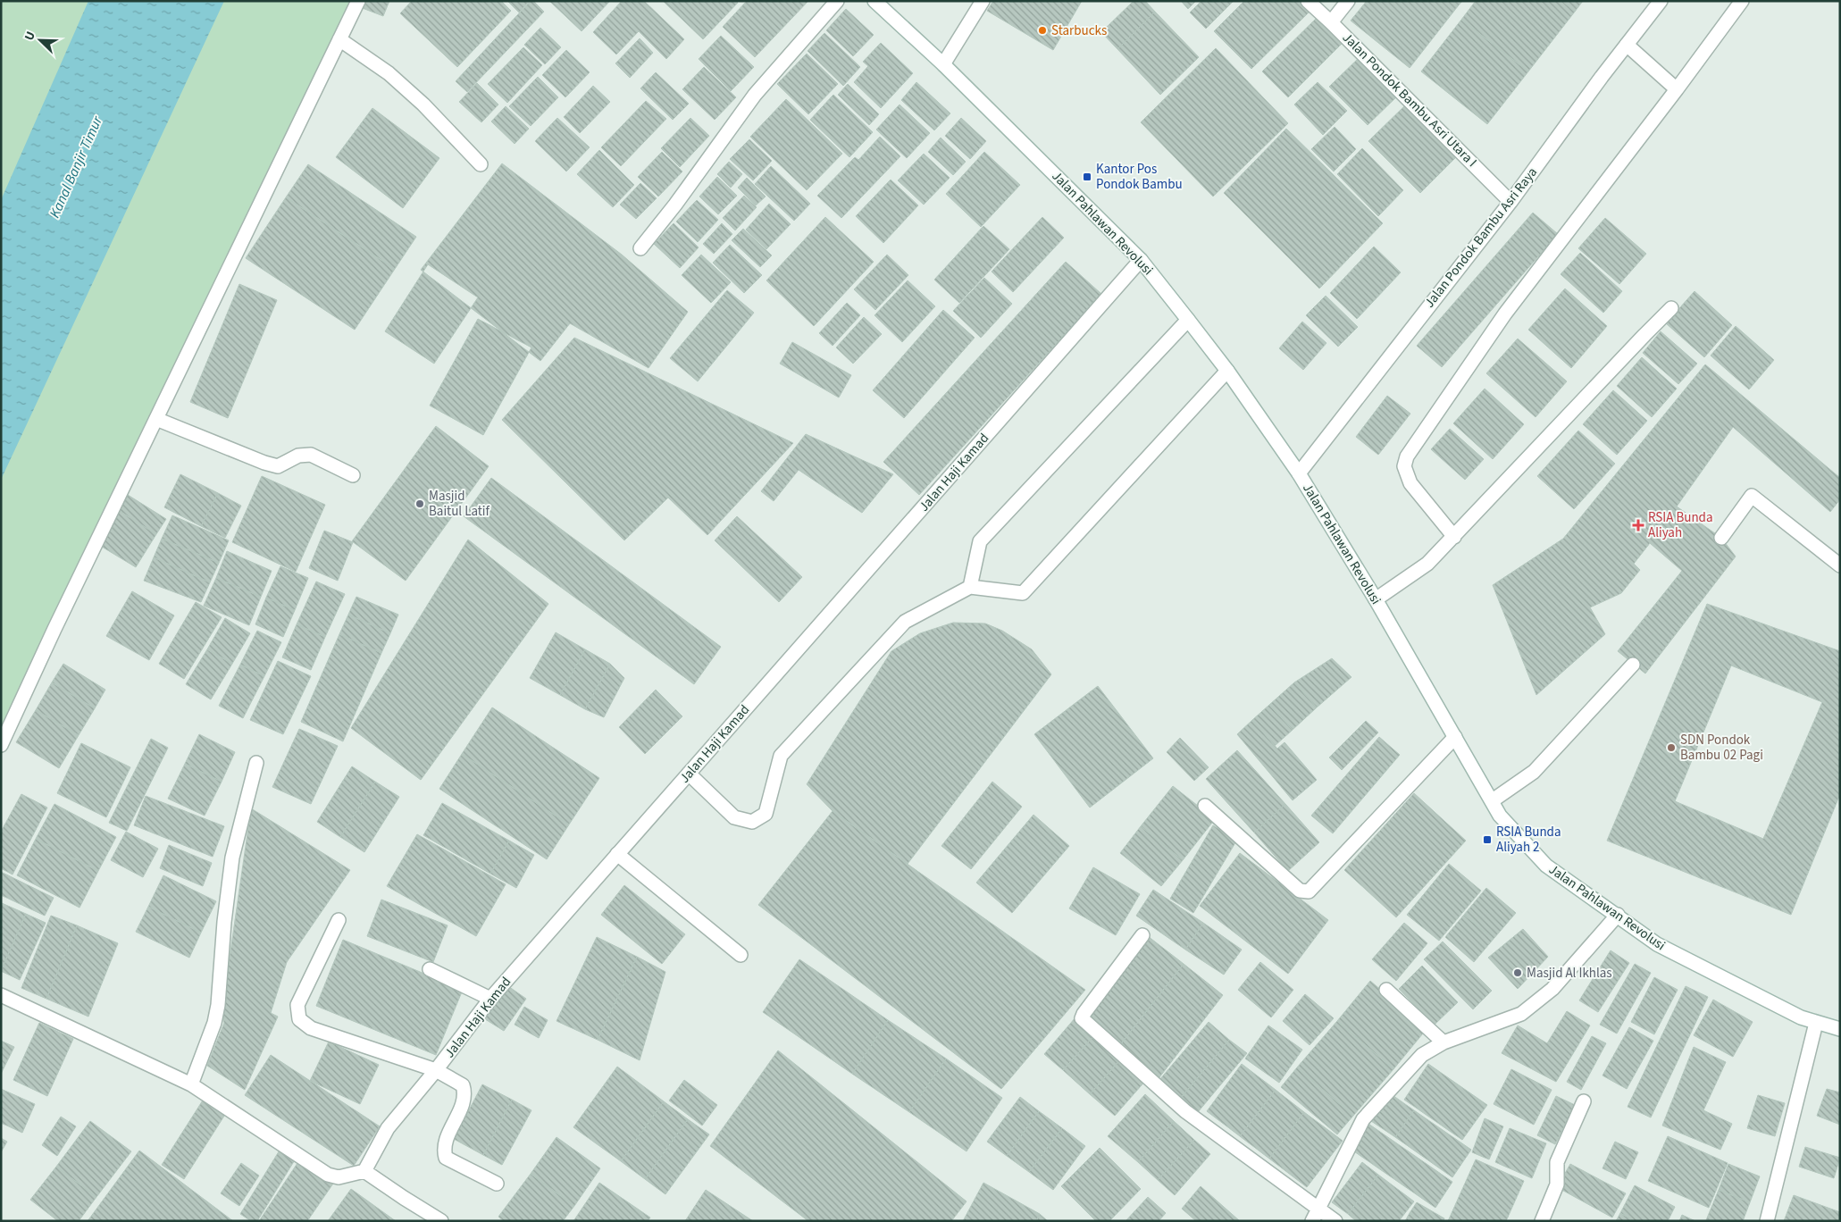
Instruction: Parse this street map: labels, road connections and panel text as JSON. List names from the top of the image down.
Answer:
{
  "streets": {
    "street": [
      "Jalan Pondok Bambu Asri Utara I",
      "Jalan Pahlawan Revolusi",
      "Jalan Pondok Bambu Asri Raya",
      "Jalan Haji Kamad"
    ]
  },
  "crossings": [
    ["Jalan Pondok Bambu Asri Utara I", "Jalan Pondok Bambu Asri Raya"],
    ["Jalan Pahlawan Revolusi", "Jalan Pondok Bambu Asri Raya"],
    ["Jalan Pahlawan Revolusi", "Jalan Haji Kamad"]
  ],
  "water": ["Kanal Banjir Timur"],
  "places": {
    "other": [
      "Starbucks",
      "Masjid Baitul Latif",
      "SDN Pondok Bambu 02 Pagi",
      "Masjid Al Ikhlas"
    ],
    "transit": ["Kantor Pos Pondok Bambu", "RSIA Bunda Aliyah 2"],
    "health": ["RSIA Bunda Aliyah"]
  },
  "north": "top left"
}
